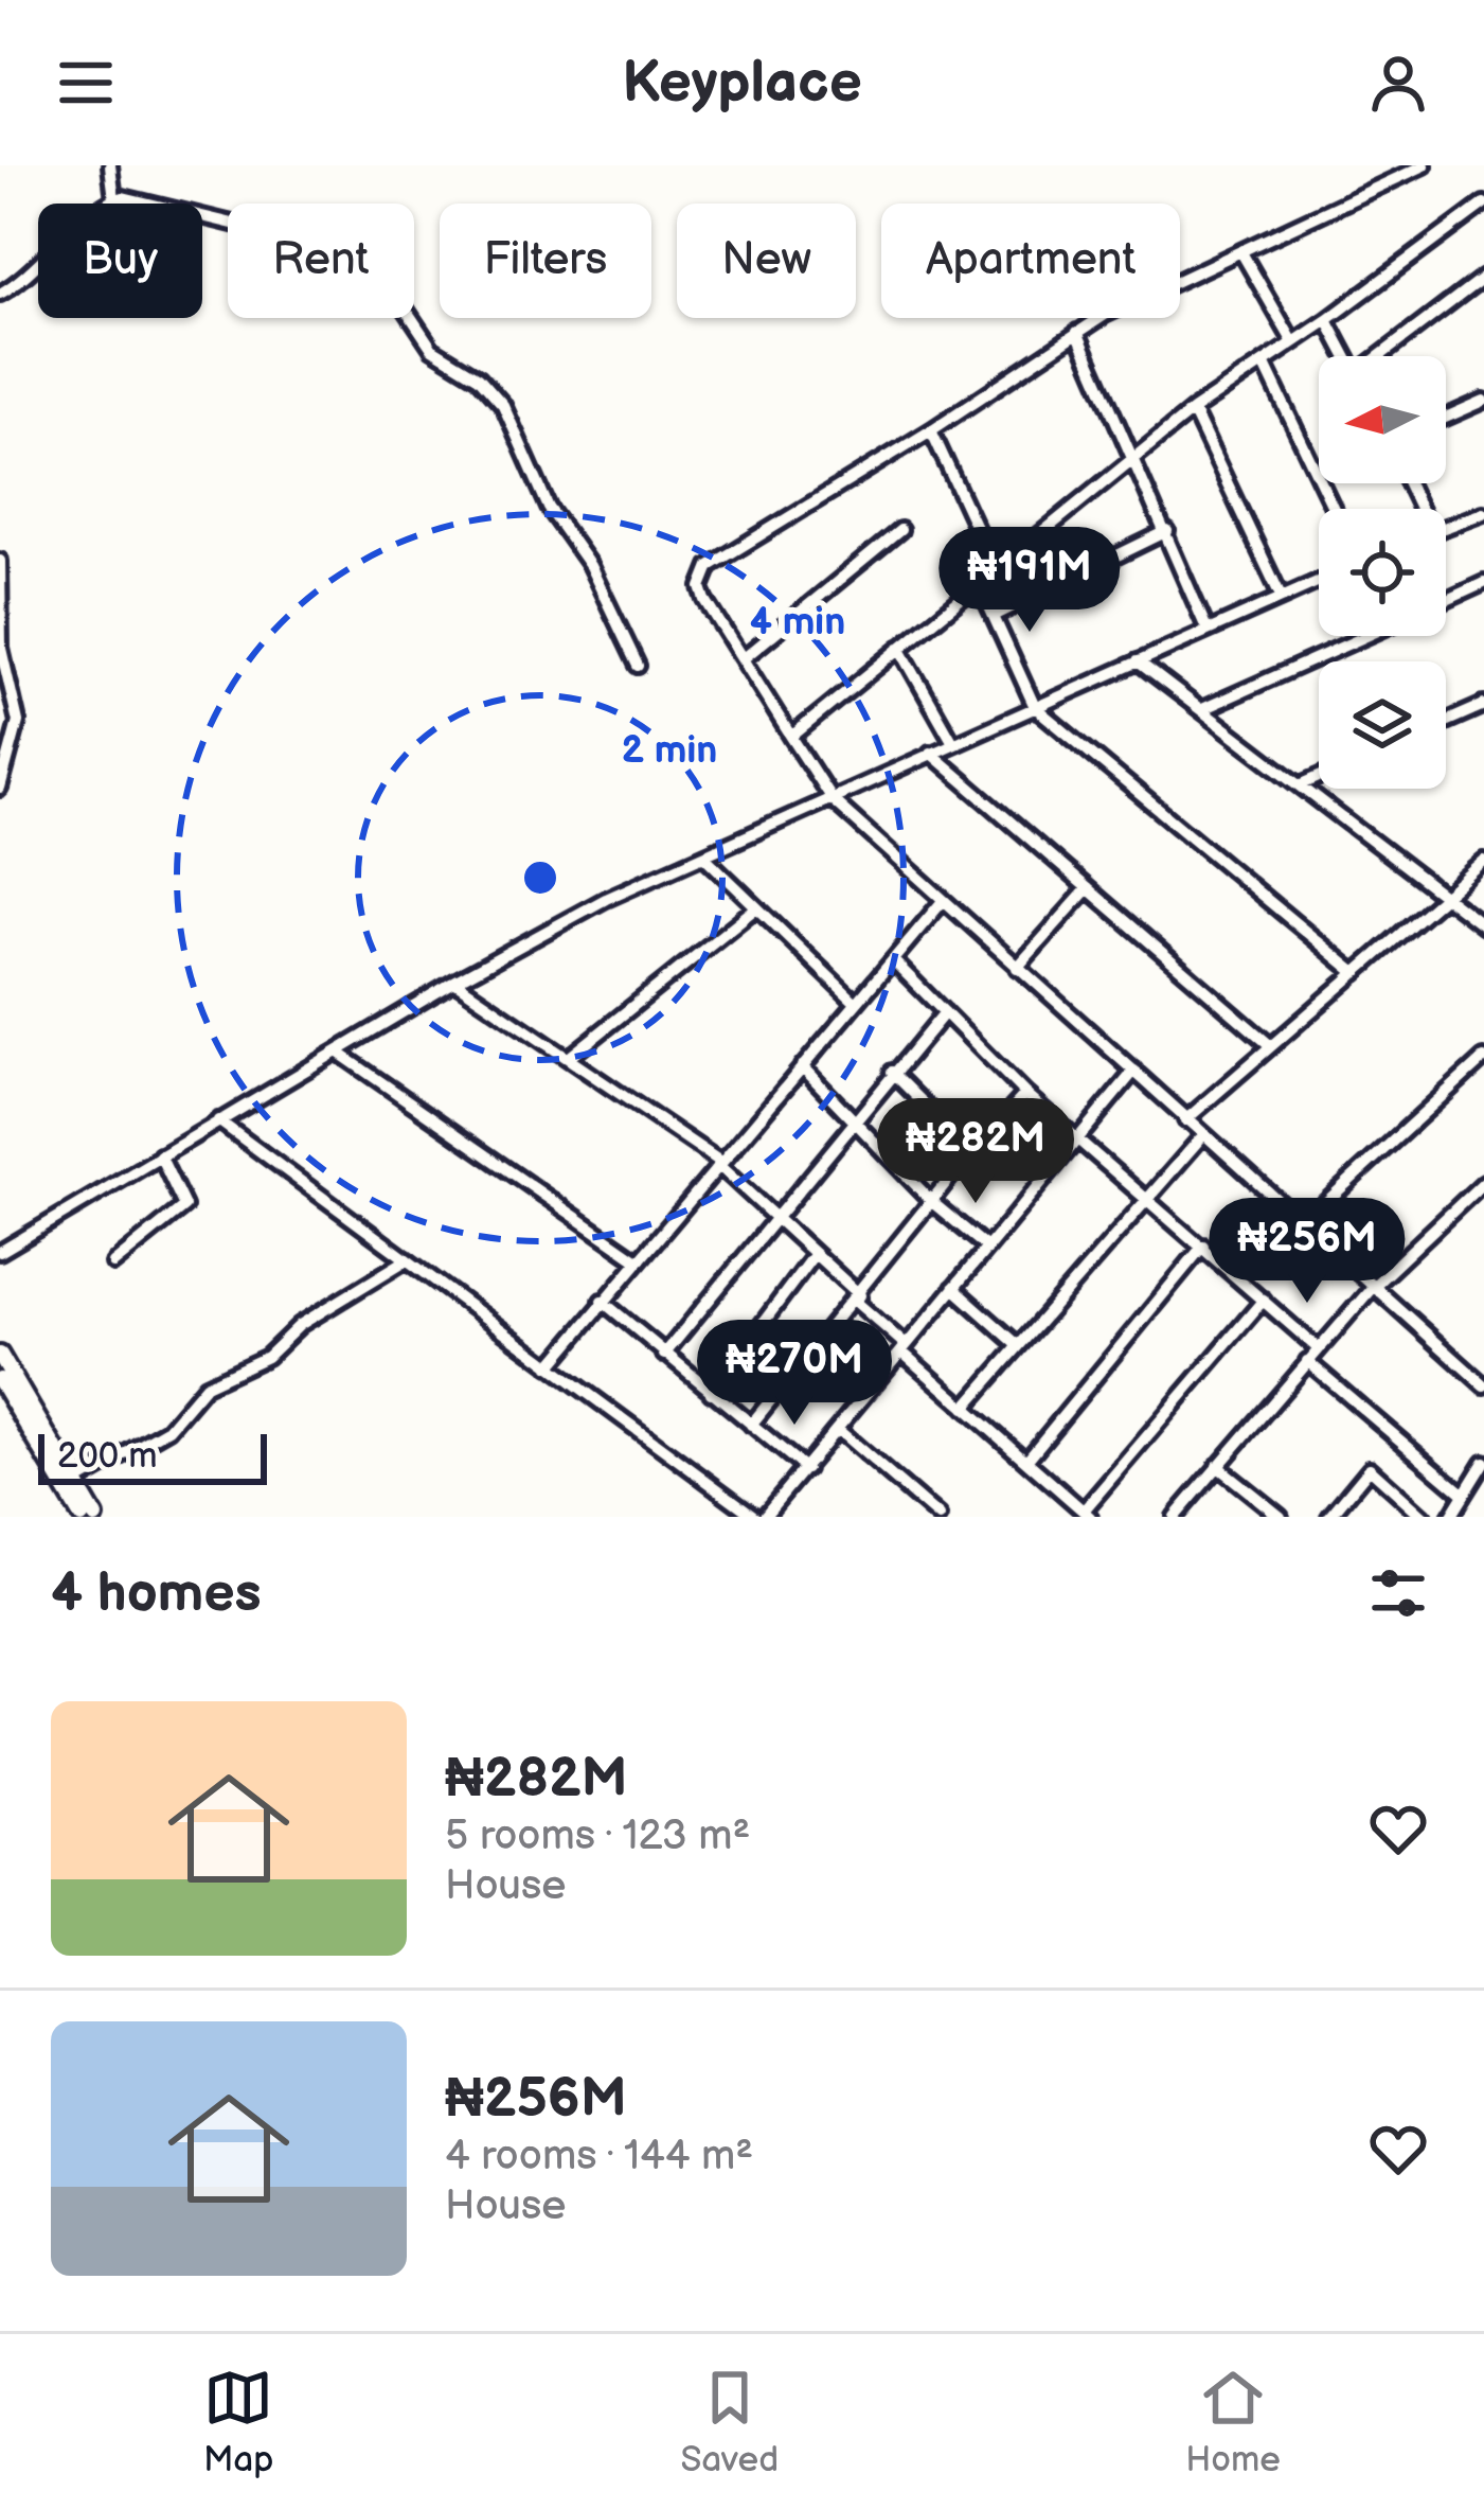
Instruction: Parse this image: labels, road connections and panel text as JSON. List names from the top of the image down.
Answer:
{
  "scale_bar": "200 m",
  "north": "left",
  "page": {
    "header": "Keyplace",
    "chip": [
      "Buy",
      "Rent",
      "Filters",
      "New",
      "Apartment"
    ],
    "price": [
      "₦191M",
      "₦282M",
      "₦256M",
      "₦270M"
    ],
    "scale": "200 m",
    "heading": "4 homes",
    "list": [
      {
        "name": "₦282M",
        "note": "5 rooms · 123 m² · House"
      },
      {
        "name": "₦256M",
        "note": "4 rooms · 144 m² · House"
      }
    ],
    "tabs": ["Map", "Saved", "Home"]
  },
  "rings": ["4 min", "2 min"]
}
